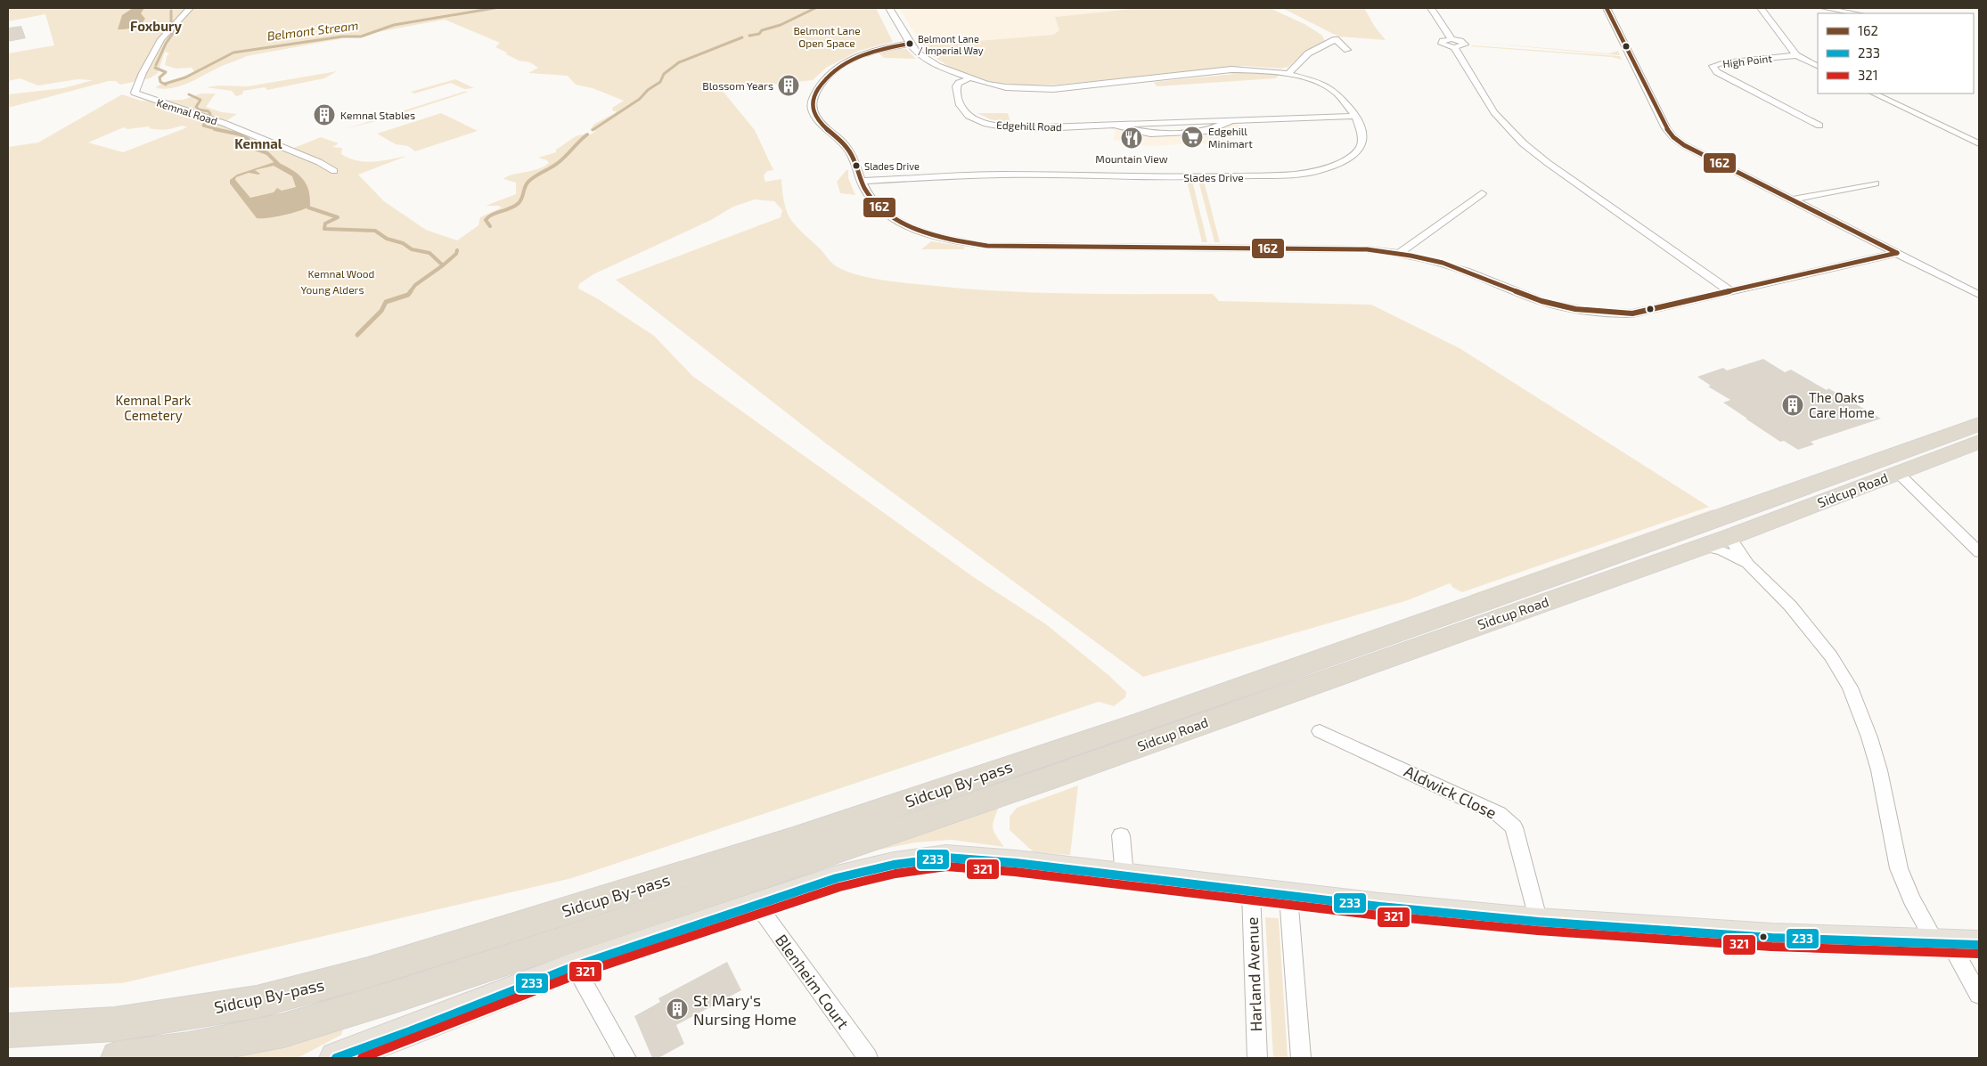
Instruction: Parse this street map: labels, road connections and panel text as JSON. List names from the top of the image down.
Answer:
{
  "streets": {
    "highway": ["Sidcup Road", "Sidcup By-pass"],
    "street": [
      "High Point",
      "Kemnal Road",
      "Edgehill Road",
      "Slades Drive",
      "Aldwick Close",
      "Harland Avenue",
      "Blenheim Court"
    ]
  },
  "crossings": [
    ["Edgehill Road", "Slades Drive"],
    ["Sidcup Road", "Sidcup By-pass"]
  ],
  "districts": ["Foxbury", "Kemnal"],
  "water": ["Belmont Stream"],
  "parks": [
    "Belmont Lane Open Space",
    "Kemnal Wood",
    "Young Alders",
    "Kemnal Park Cemetery"
  ],
  "places": {
    "other": ["Belmont Lane / Imperial Way", "Slades Drive"],
    "building": [
      "Blossom Years",
      "Kemnal Stables",
      "The Oaks Care Home",
      "St Mary's Nursing Home"
    ],
    "supermarket": ["Edgehill Minimart"],
    "restaurant": ["Mountain View"]
  },
  "lines": ["transit line 162", "transit line 233", "transit line 321"],
  "legend": ["162", "233", "321"]
}
